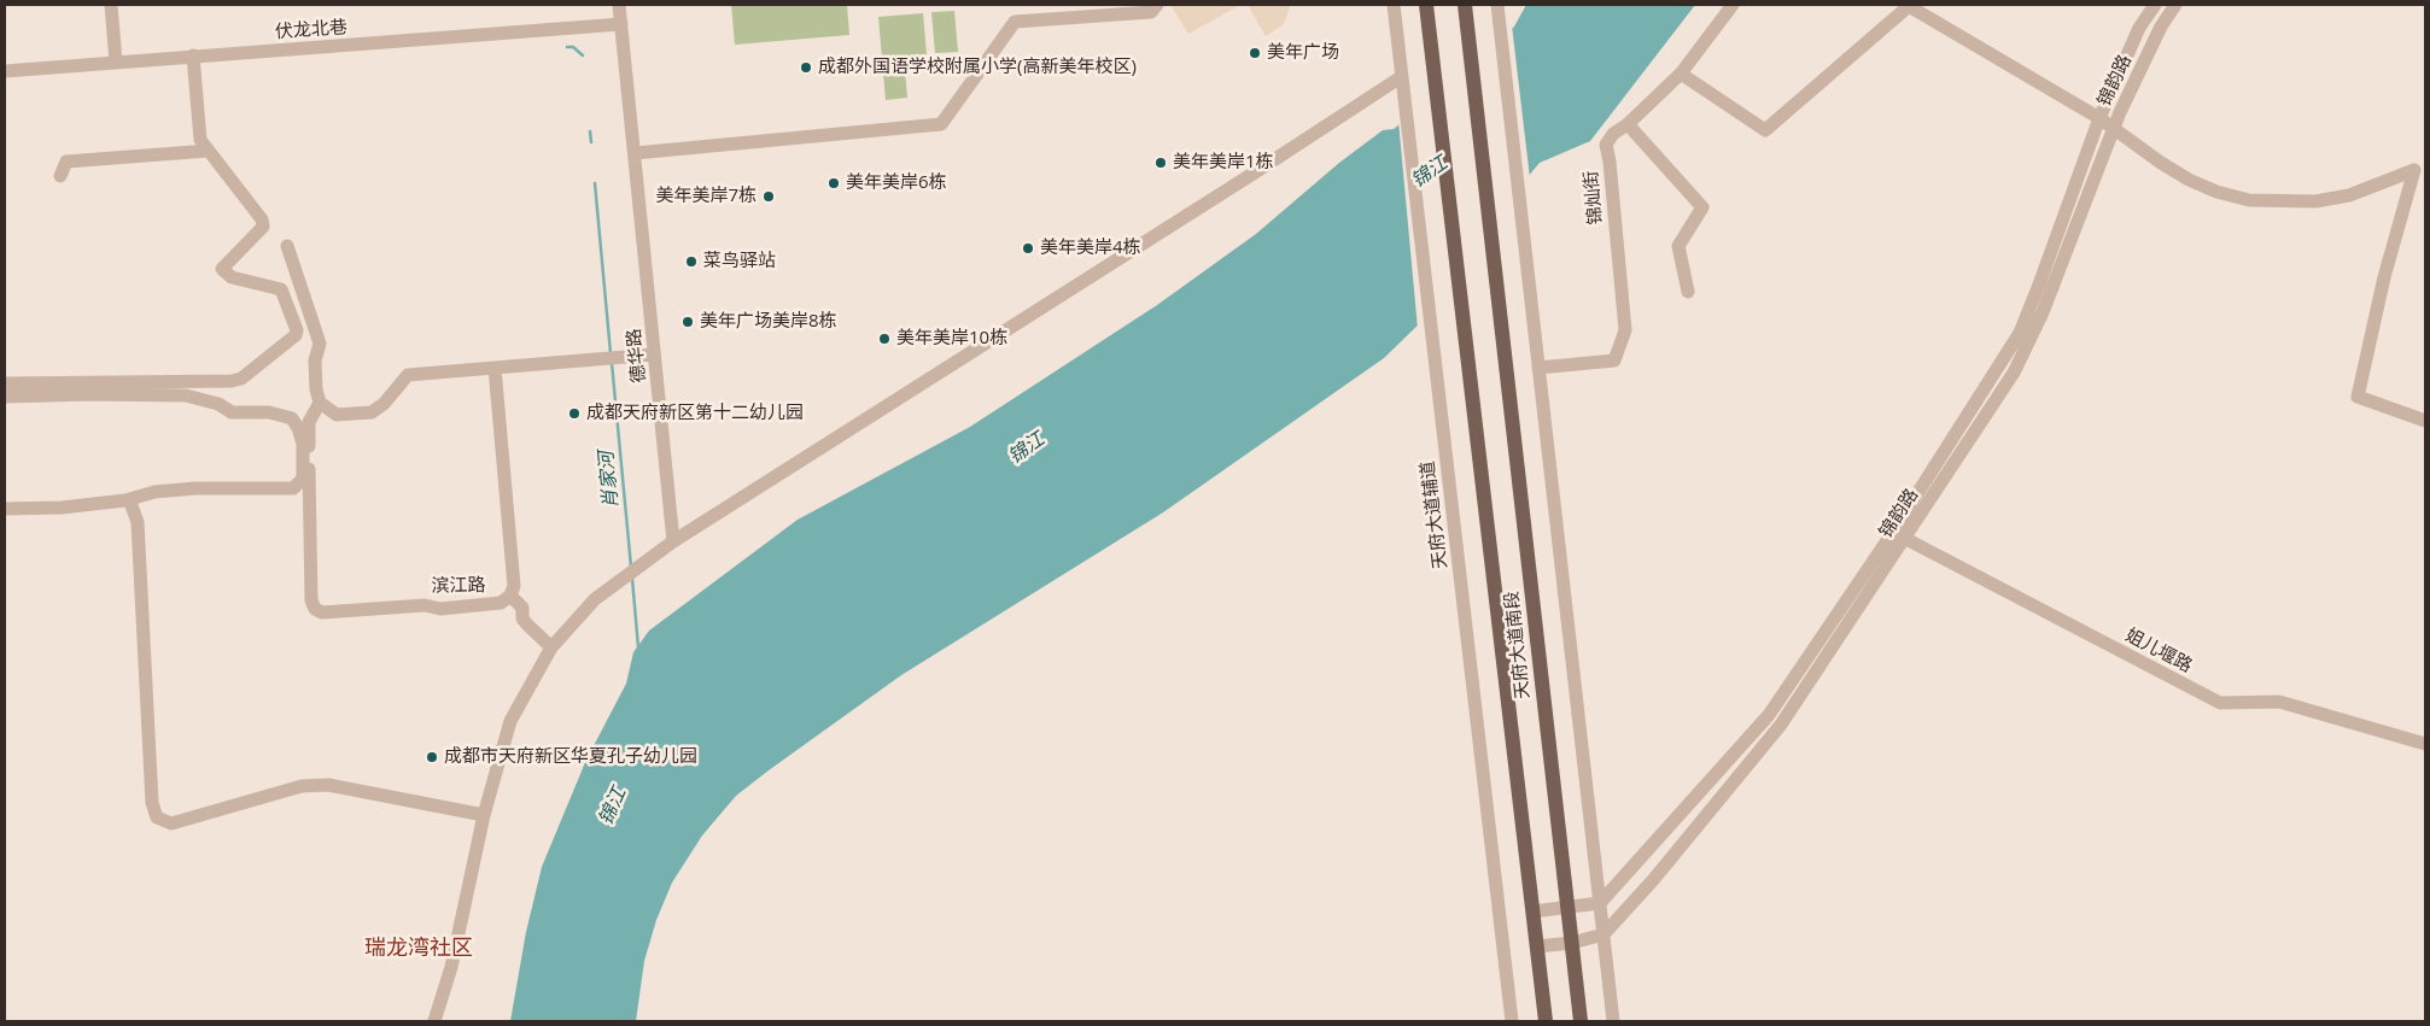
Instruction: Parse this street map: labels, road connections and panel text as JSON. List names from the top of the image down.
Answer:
{
  "streets": {
    "main road": ["天府大道南段"],
    "street": [
      "伏龙北巷",
      "锦韵路",
      "锦灿街",
      "德华路",
      "天府大道辅道",
      "滨江路",
      "姐儿堰路"
    ]
  },
  "crossings": [
    ["伏龙北巷", "德华路"],
    ["锦韵路", "天府大道南段"],
    ["锦韵路", "姐儿堰路"]
  ],
  "districts": ["瑞龙湾社区"],
  "water": ["锦江", "肖家河"],
  "places": [
    "美年广场",
    "成都外国语学校附属小学(高新美年校区)",
    "美年美岸1栋",
    "美年美岸6栋",
    "美年美岸7栋",
    "美年美岸4栋",
    "菜鸟驿站",
    "美年广场美岸8栋",
    "美年美岸10栋",
    "成都天府新区第十二幼儿园",
    "成都市天府新区华夏孔子幼儿园"
  ]
}
